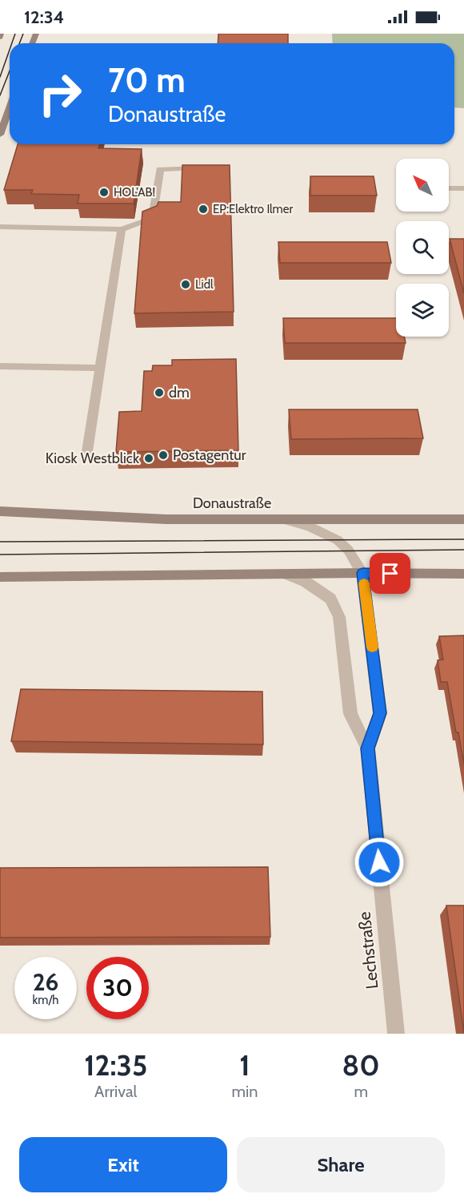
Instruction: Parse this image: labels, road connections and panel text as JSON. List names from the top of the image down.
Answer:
{
  "streets": {
    "main road": ["Donaustraße"],
    "street": ["Lechstraße"]
  },
  "crossings": [
    ["Donaustraße", "Lechstraße"]
  ],
  "places": [
    "HOL’AB!",
    "EP:Elektro Ilmer",
    "Lidl",
    "dm",
    "Postagentur",
    "Kiosk Westblick"
  ],
  "north": "top left",
  "page": {
    "status": "12:34",
    "turn": ["70 m", "Donaustraße"],
    "speed": "26 km/h",
    "limit": "30",
    "eta": [
      "12:35",
      "Arrival",
      "1",
      "min",
      "80",
      "m"
    ],
    "buttons": ["Exit", "Share"]
  }
}
